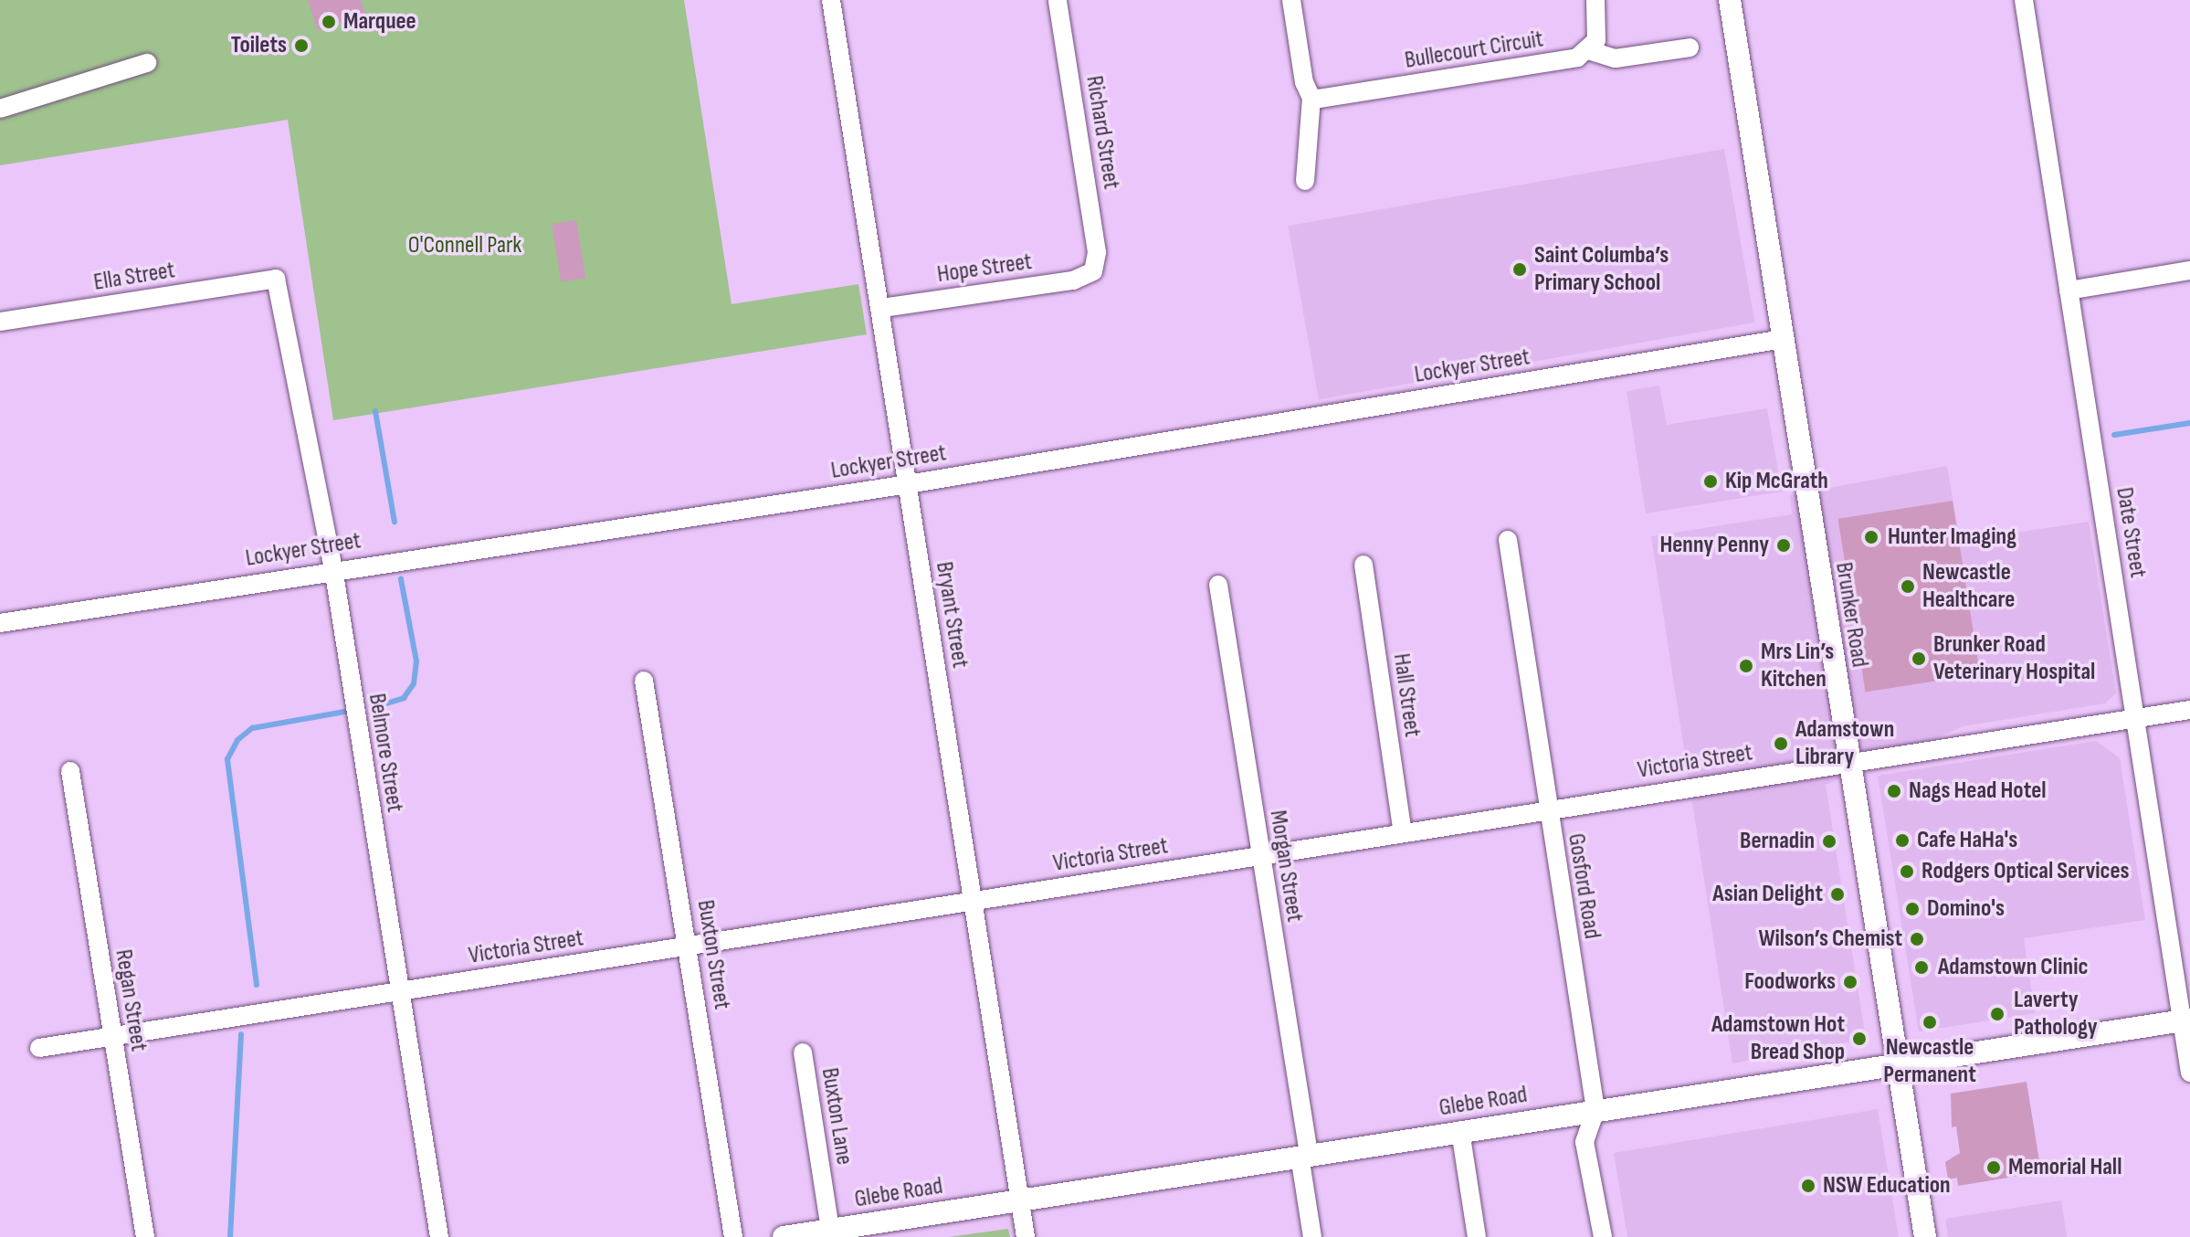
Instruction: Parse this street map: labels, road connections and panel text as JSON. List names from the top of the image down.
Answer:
{
  "streets": {
    "main road": ["Brunker Road", "Glebe Road"],
    "street": [
      "Bullecourt Circuit",
      "Richard Street",
      "Hope Street",
      "Ella Street",
      "Lockyer Street",
      "Date Street",
      "Bryant Street",
      "Hall Street",
      "Belmore Street",
      "Victoria Street",
      "Morgan Street",
      "Gosford Road",
      "Buxton Street",
      "Regan Street",
      "Buxton Lane"
    ]
  },
  "crossings": [
    ["Richard Street", "Hope Street"],
    ["Hope Street", "Bryant Street"],
    ["Ella Street", "Belmore Street"],
    ["Lockyer Street", "Bryant Street"],
    ["Lockyer Street", "Brunker Road"],
    ["Lockyer Street", "Belmore Street"],
    ["Date Street", "Victoria Street"],
    ["Date Street", "Glebe Road"],
    ["Bryant Street", "Victoria Street"],
    ["Bryant Street", "Glebe Road"],
    ["Brunker Road", "Victoria Street"],
    ["Brunker Road", "Glebe Road"],
    ["Hall Street", "Victoria Street"],
    ["Belmore Street", "Victoria Street"],
    ["Victoria Street", "Morgan Street"],
    ["Victoria Street", "Gosford Road"],
    ["Victoria Street", "Buxton Street"],
    ["Victoria Street", "Regan Street"],
    ["Morgan Street", "Glebe Road"],
    ["Gosford Road", "Glebe Road"],
    ["Glebe Road", "Buxton Lane"]
  ],
  "parks": ["O'Connell Park"],
  "places": [
    "Marquee",
    "Toilets",
    "Saint Columba’s Primary School",
    "Kip McGrath",
    "Hunter Imaging",
    "Henny Penny",
    "Newcastle Healthcare",
    "Brunker Road Veterinary Hospital",
    "Mrs Lin’s Kitchen",
    "Adamstown Library",
    "Nags Head Hotel",
    "Cafe HaHa's",
    "Bernadin",
    "Rodgers Optical Services",
    "Asian Delight",
    "Domino's",
    "Wilson’s Chemist",
    "Adamstown Clinic",
    "Foodworks",
    "Laverty Pathology",
    "Newcastle Permanent",
    "Adamstown Hot Bread Shop",
    "Memorial Hall",
    "NSW Education"
  ]
}
